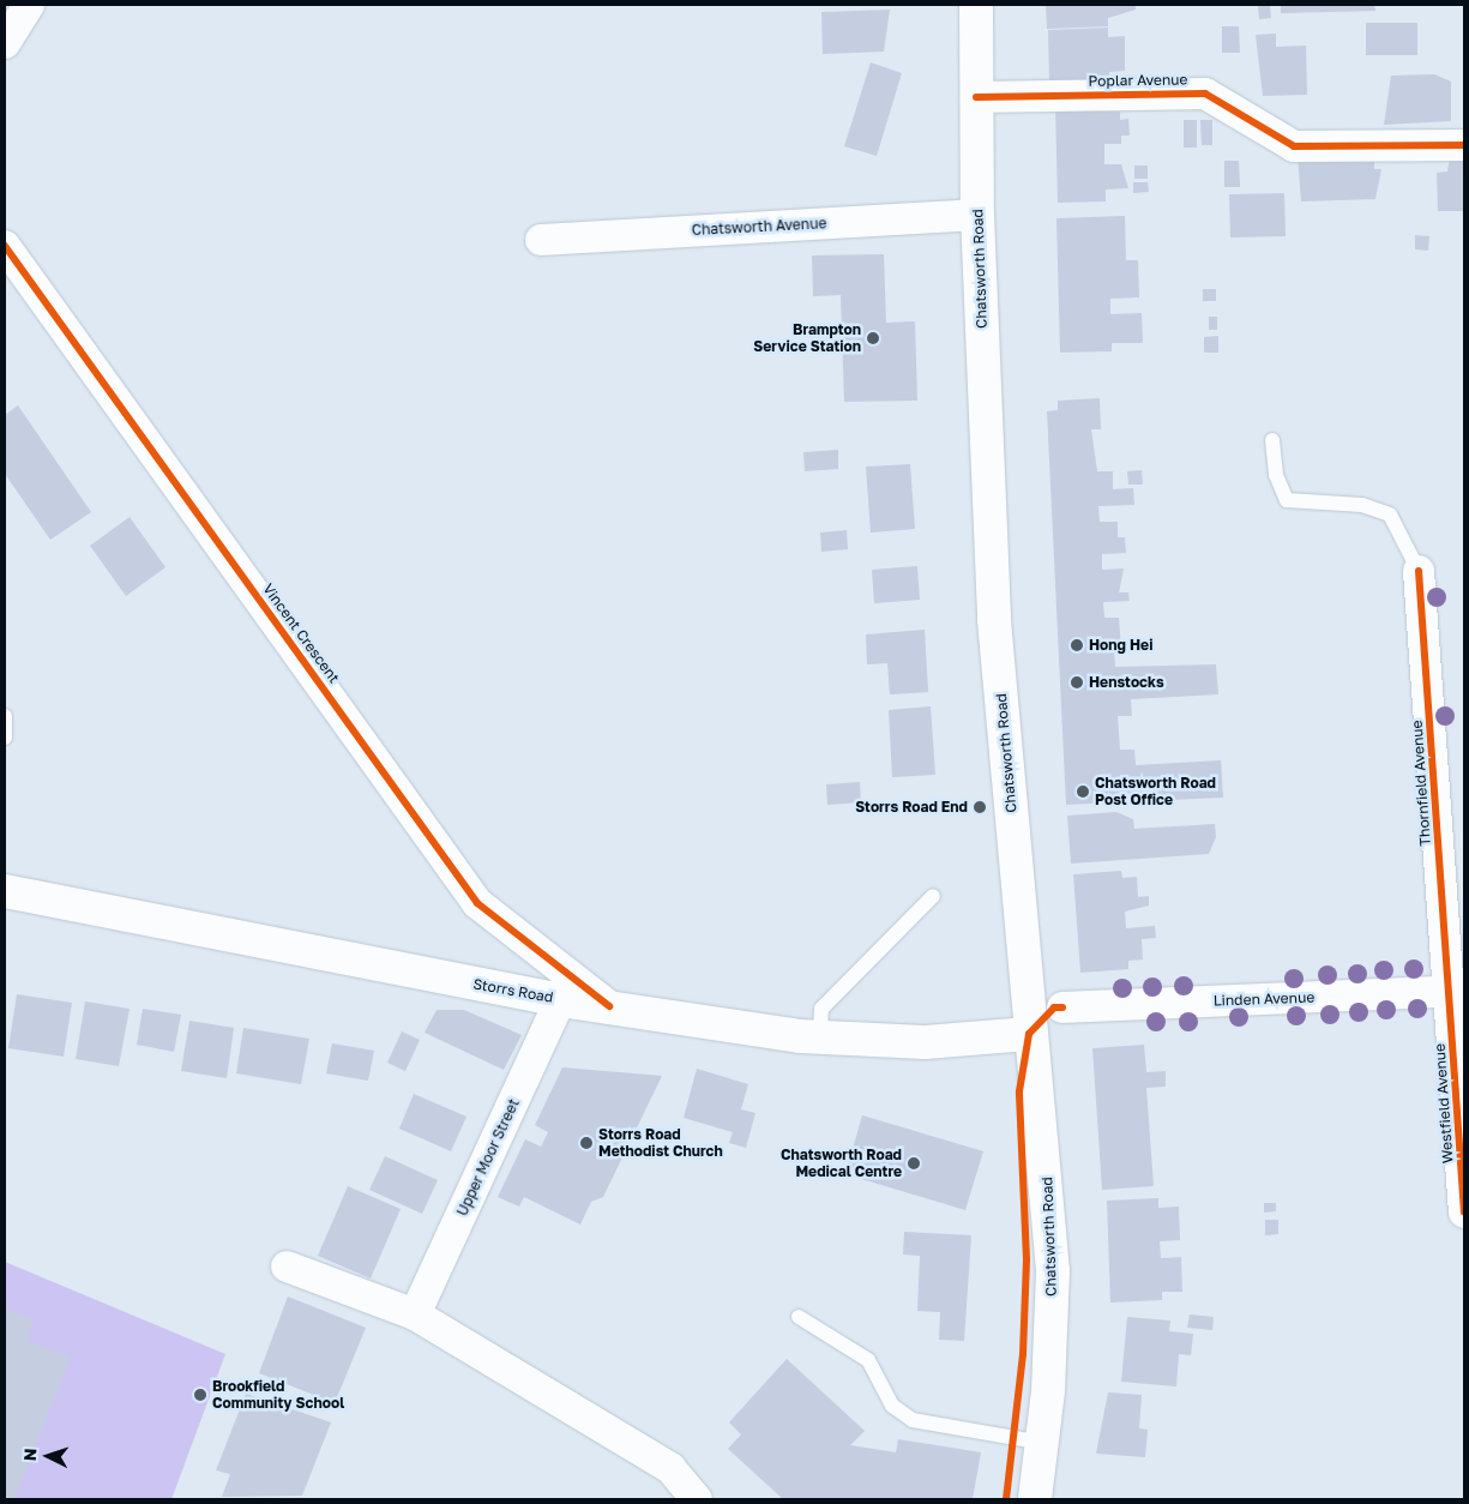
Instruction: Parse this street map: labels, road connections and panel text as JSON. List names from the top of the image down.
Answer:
{
  "streets": {
    "main road": ["Chatsworth Road", "Storrs Road"],
    "street": [
      "Poplar Avenue",
      "Chatsworth Avenue",
      "Vincent Crescent",
      "Thornfield Avenue",
      "Linden Avenue",
      "Westfield Avenue",
      "Upper Moor Street"
    ]
  },
  "crossings": [
    ["Poplar Avenue", "Chatsworth Road"],
    ["Chatsworth Avenue", "Chatsworth Road"],
    ["Chatsworth Road", "Storrs Road"],
    ["Vincent Crescent", "Storrs Road"],
    ["Thornfield Avenue", "Linden Avenue"],
    ["Thornfield Avenue", "Westfield Avenue"],
    ["Storrs Road", "Upper Moor Street"],
    ["Linden Avenue", "Westfield Avenue"]
  ],
  "places": [
    "Brampton Service Station",
    "Hong Hei",
    "Henstocks",
    "Chatsworth Road Post Office",
    "Storrs Road End",
    "Storrs Road Methodist Church",
    "Chatsworth Road Medical Centre",
    "Brookfield Community School"
  ],
  "north": "left"
}
